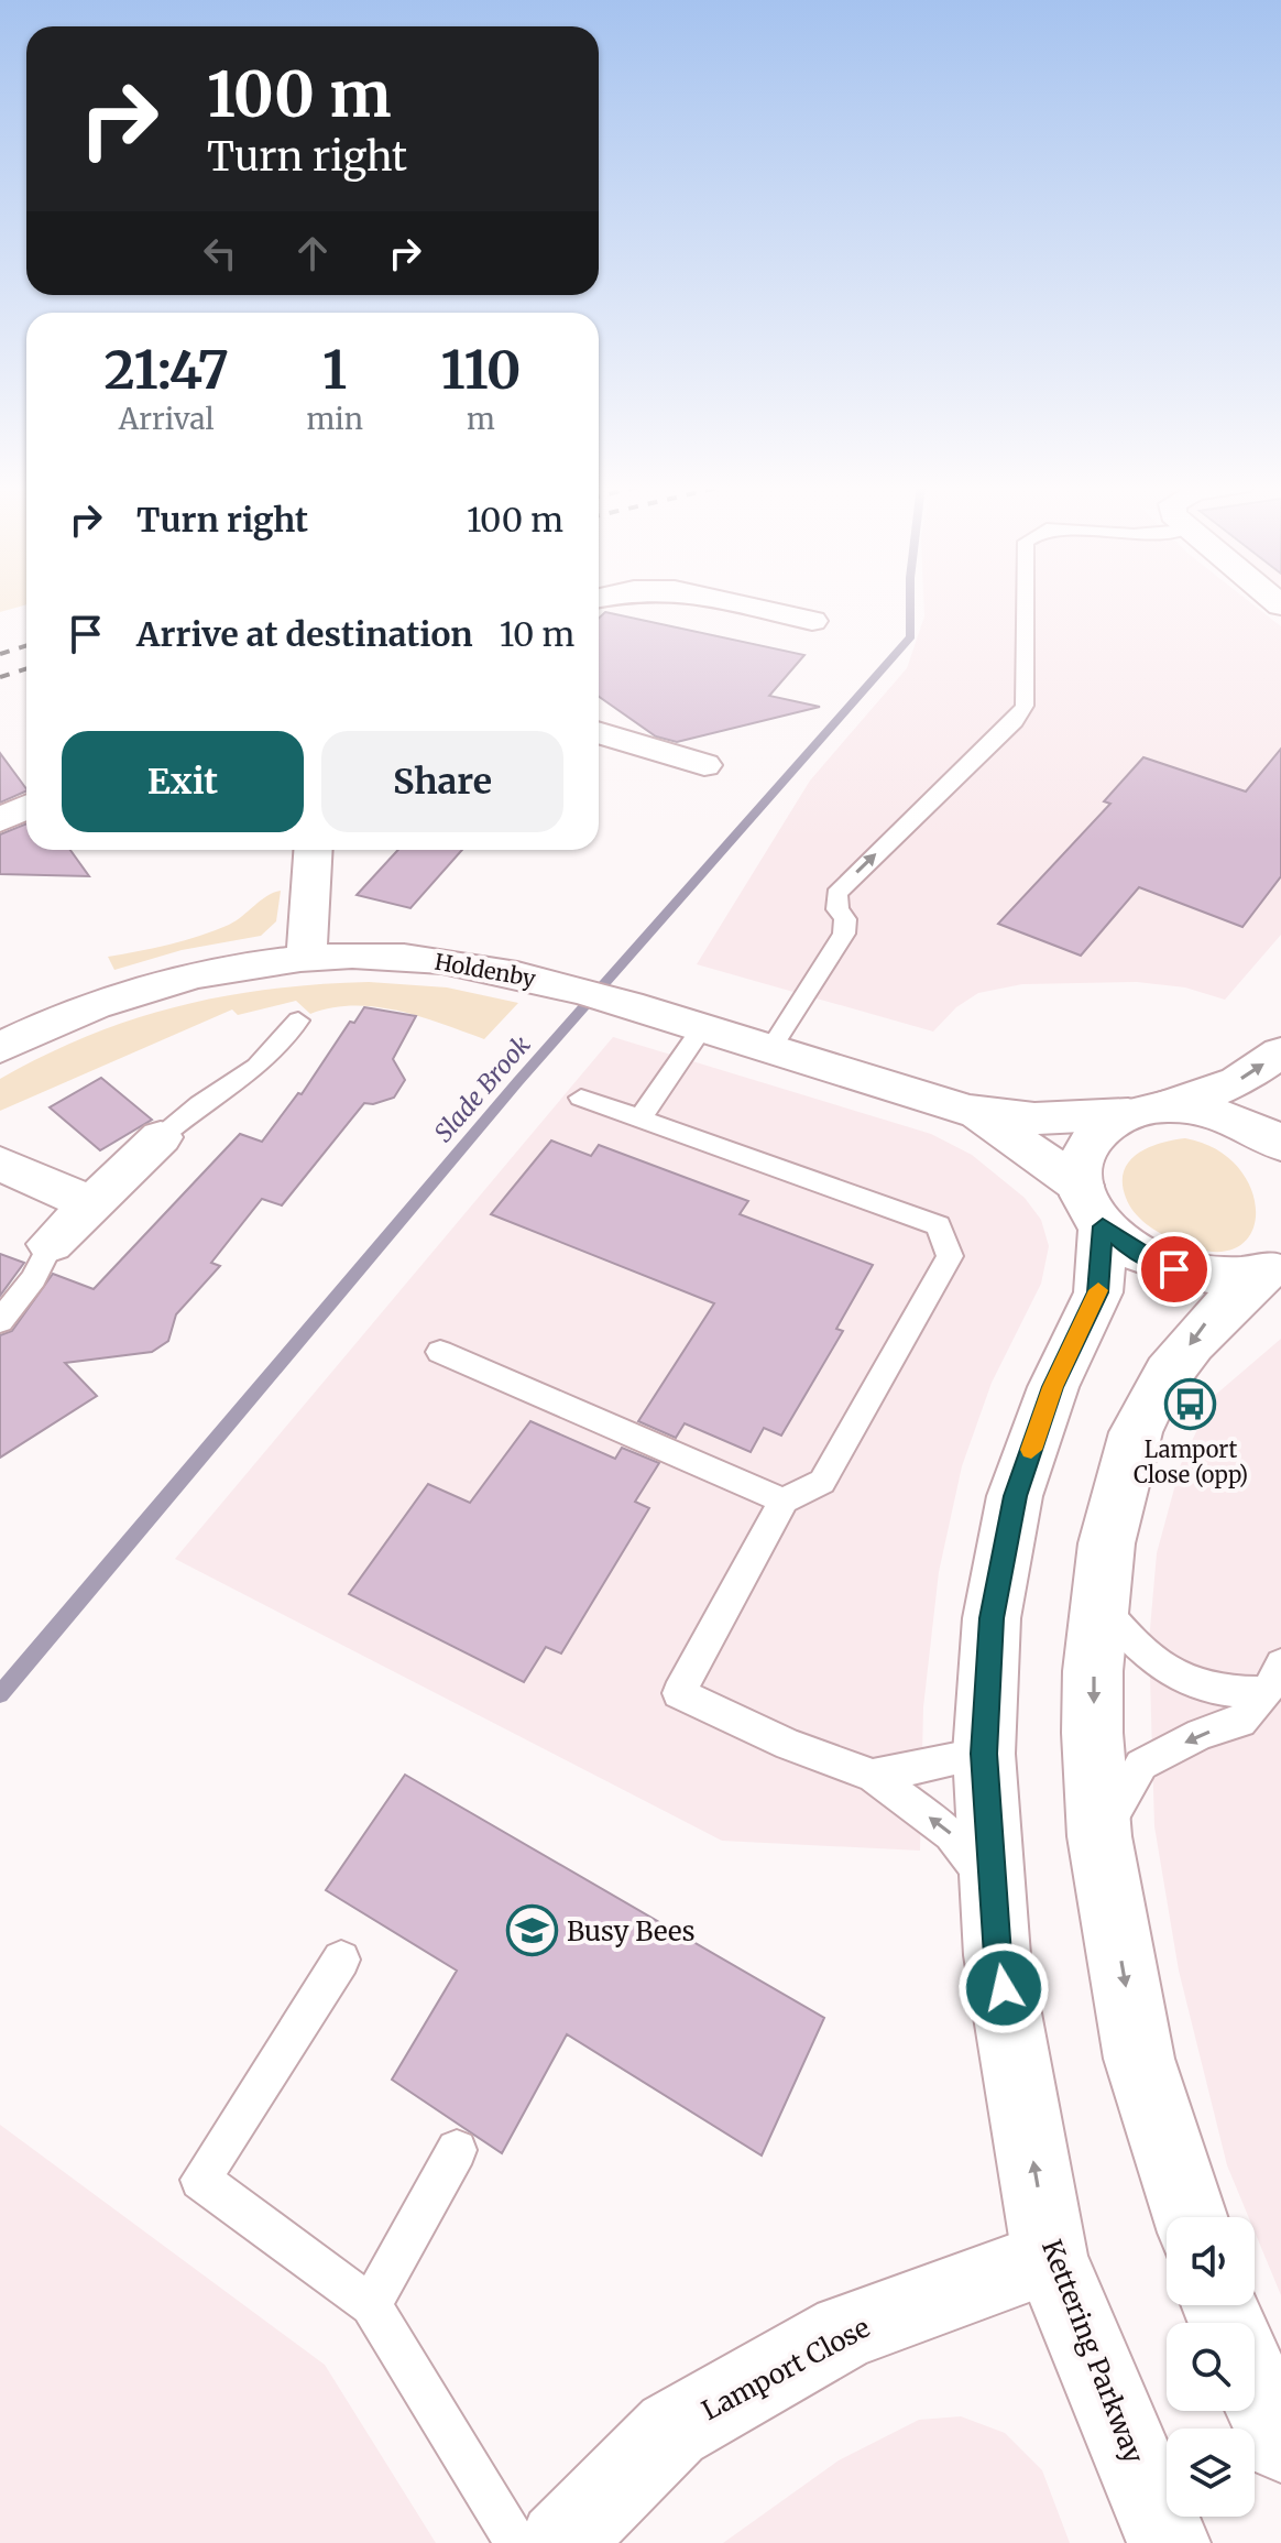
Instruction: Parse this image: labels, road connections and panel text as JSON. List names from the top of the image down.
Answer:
{
  "streets": {
    "street": ["Holdenby", "Kettering Parkway", "Lamport Close"]
  },
  "crossings": [
    ["Holdenby", "Kettering Parkway"],
    ["Kettering Parkway", "Lamport Close"]
  ],
  "water": ["Slade Brook"],
  "places": {
    "bus stop": ["Lamport Close (opp)"],
    "school or university": ["Busy Bees"]
  },
  "page": {
    "turn": ["100 m", "Turn right"],
    "eta": [
      "21:47",
      "Arrival",
      "1",
      "min",
      "110",
      "m"
    ],
    "list": [
      {
        "name": "Turn right",
        "value": "100 m"
      },
      {
        "name": "Arrive at destination",
        "value": "10 m"
      }
    ],
    "buttons": ["Exit", "Share"]
  }
}
